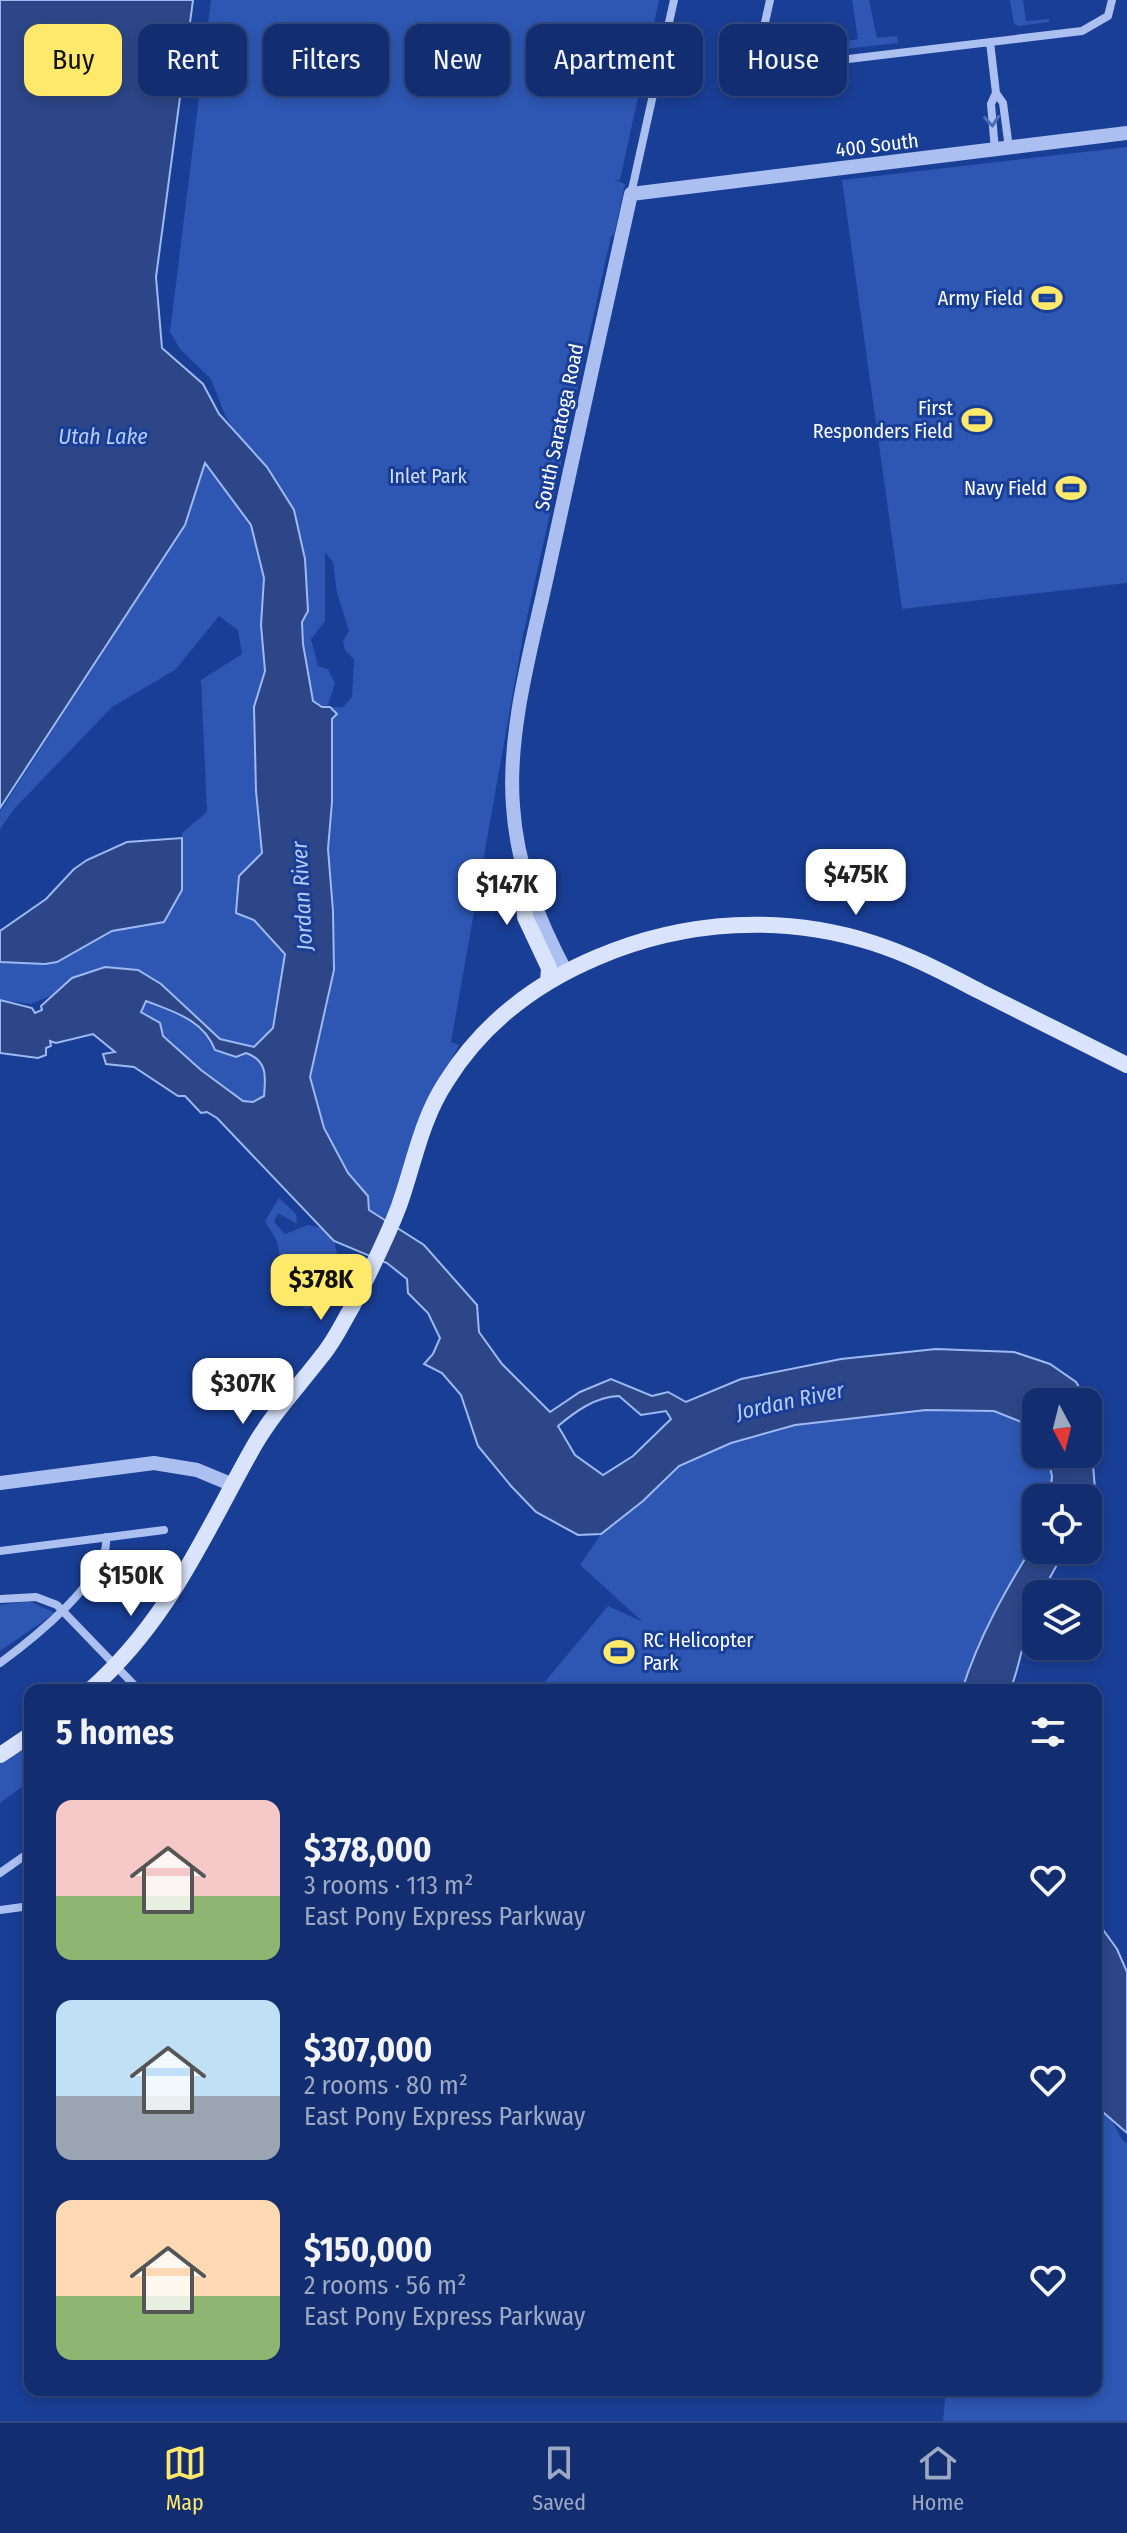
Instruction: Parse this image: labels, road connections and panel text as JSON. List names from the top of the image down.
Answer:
{
  "streets": {
    "street": ["400 South", "South Saratoga Road"]
  },
  "crossings": [
    ["400 South", "South Saratoga Road"]
  ],
  "water": ["Utah Lake", "Jordan River"],
  "parks": ["Inlet Park"],
  "places": {
    "sports": [
      "Army Field",
      "First Responders Field",
      "Navy Field",
      "RC Helicopter Park"
    ]
  },
  "north": "bottom",
  "page": {
    "chip": [
      "Buy",
      "Rent",
      "Filters",
      "New",
      "Apartment",
      "House"
    ],
    "price": [
      "$475K",
      "$147K",
      "$378K",
      "$307K",
      "$150K"
    ],
    "heading": "5 homes",
    "list": [
      {
        "name": "$378,000",
        "note": "3 rooms · 113 m² · East Pony Express Parkway"
      },
      {
        "name": "$307,000",
        "note": "2 rooms · 80 m² · East Pony Express Parkway"
      },
      {
        "name": "$150,000",
        "note": "2 rooms · 56 m² · East Pony Express Parkway"
      }
    ],
    "tabs": ["Map", "Saved", "Home"]
  }
}
